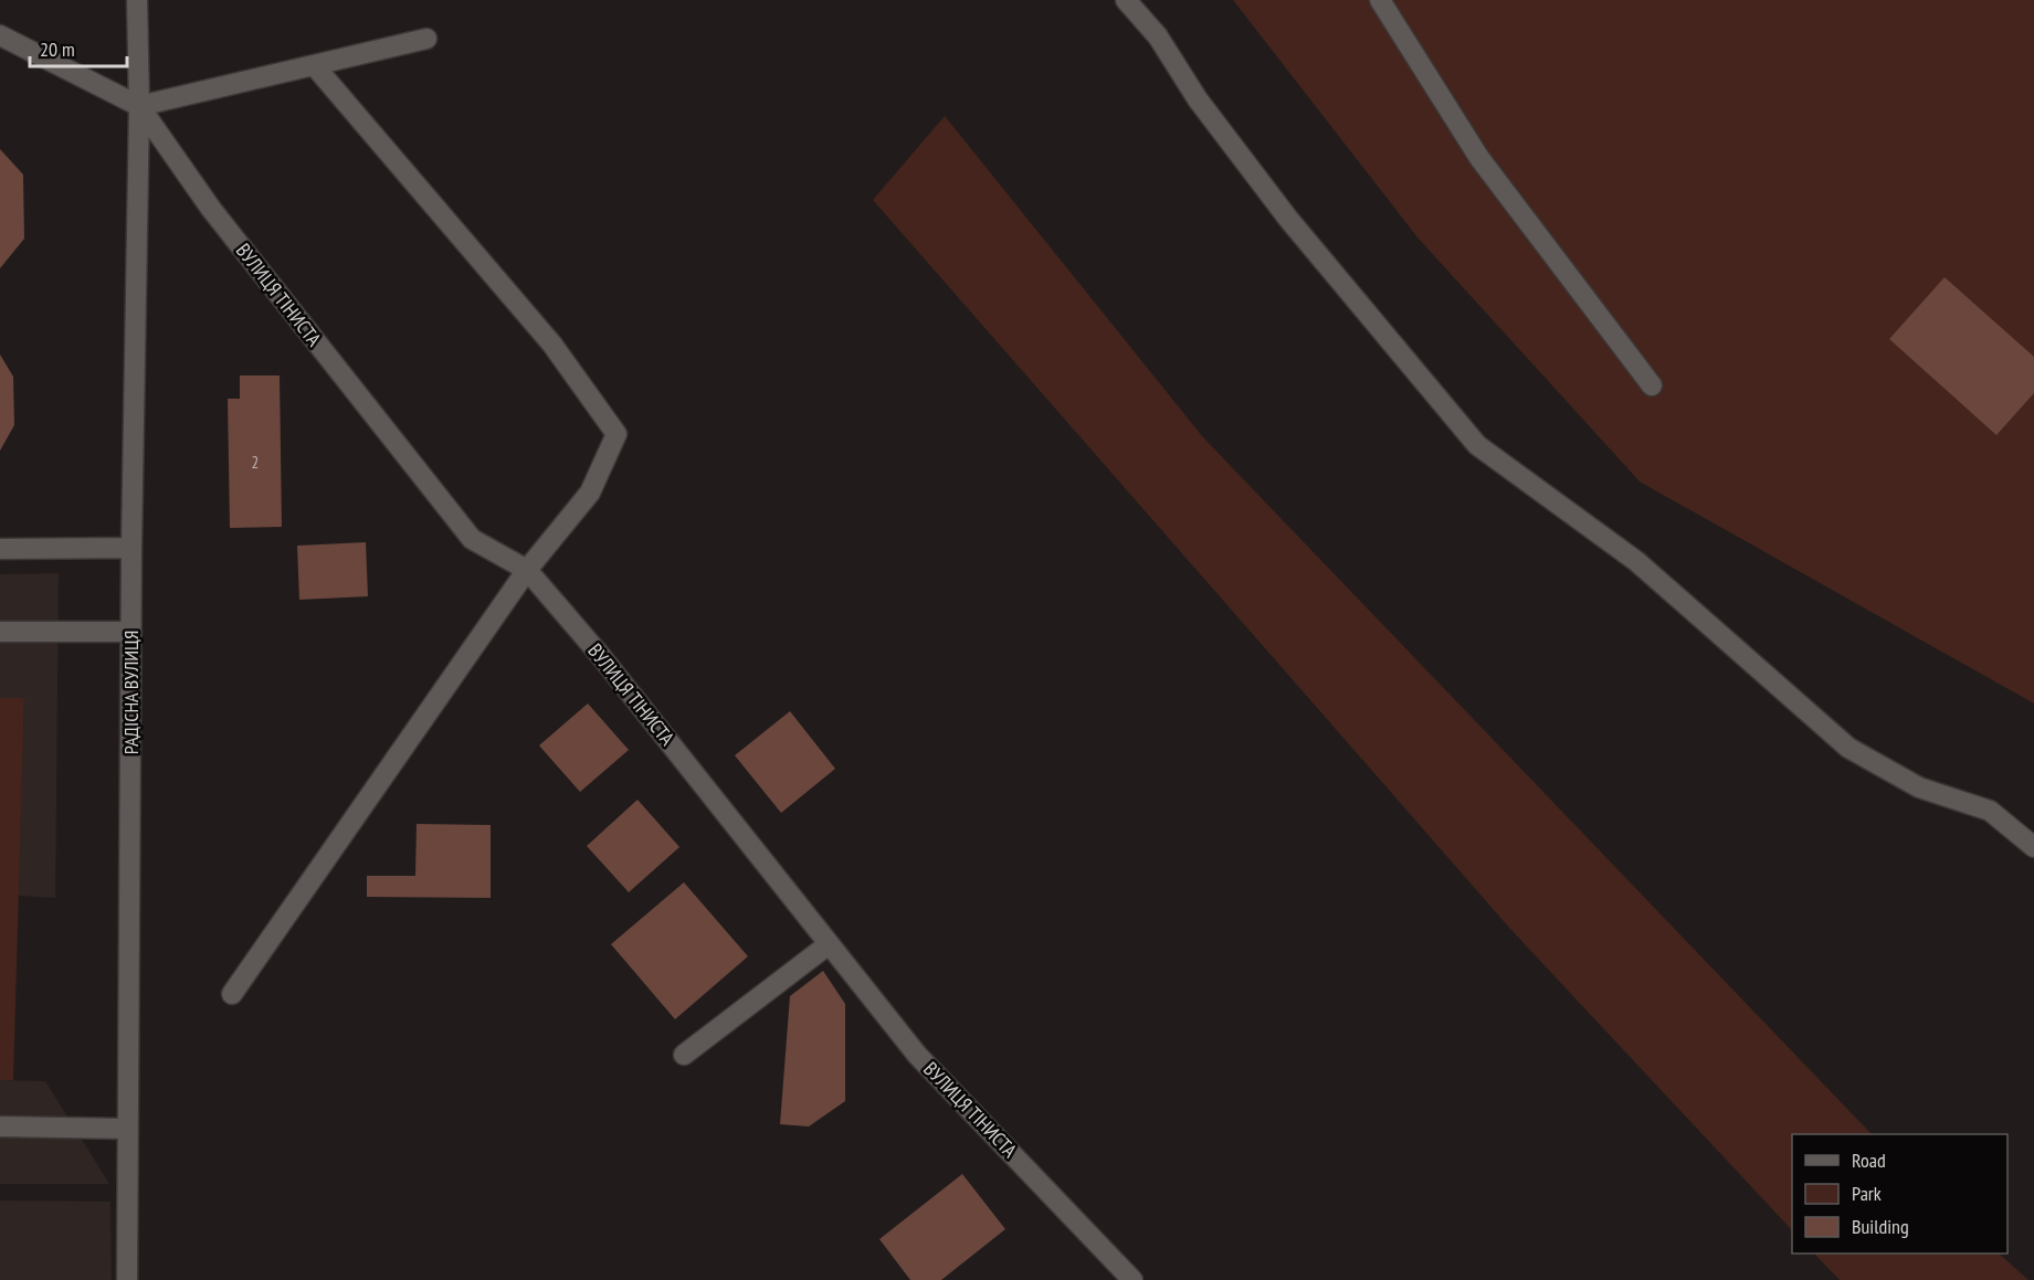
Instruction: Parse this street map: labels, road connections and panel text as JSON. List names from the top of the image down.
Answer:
{
  "streets": {
    "street": ["ВУЛИЦЯ ТІНИСТА", "РАДІСНА ВУЛИЦЯ"]
  },
  "crossings": [
    ["ВУЛИЦЯ ТІНИСТА", "РАДІСНА ВУЛИЦЯ"]
  ],
  "house_numbers": ["2"],
  "legend": ["Road", "Park", "Building"],
  "scale_bar": "20 m"
}
